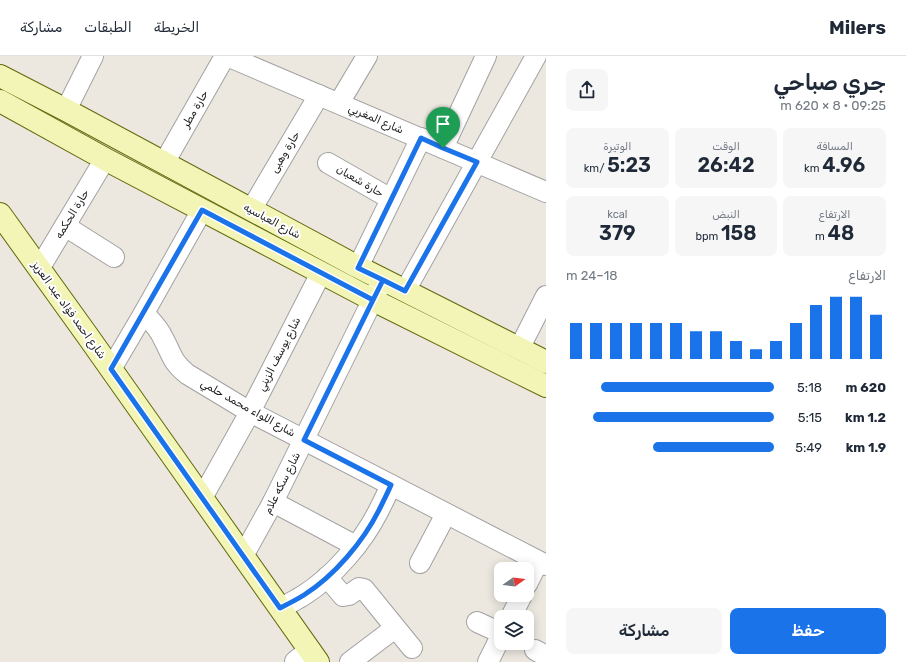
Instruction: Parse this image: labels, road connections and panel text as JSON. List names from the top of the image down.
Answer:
{
  "streets": {
    "main road": ["شارع العباسيه", "شارع احمد فؤاد عبد العزيز"],
    "street": [
      "حارة مطر",
      "شارع المغربي",
      "حارة وهبى",
      "حارة شعبان",
      "حارة الحكمه",
      "شارع يوسف الزيني",
      "شارع اللواء محمد حلمي",
      "شارع سكه علام"
    ]
  },
  "crossings": [
    ["حارة مطر", "شارع المغربي"],
    ["حارة مطر", "شارع العباسيه"],
    ["شارع المغربي", "حارة وهبى"],
    ["حارة وهبى", "شارع العباسيه"],
    ["حارة الحكمه", "شارع العباسيه"],
    ["حارة الحكمه", "شارع احمد فؤاد عبد العزيز"],
    ["شارع العباسيه", "شارع يوسف الزيني"],
    ["شارع العباسيه", "شارع سكه علام"],
    ["شارع احمد فؤاد عبد العزيز", "شارع يوسف الزيني"],
    ["شارع احمد فؤاد عبد العزيز", "شارع سكه علام"],
    ["شارع يوسف الزيني", "شارع اللواء محمد حلمي"],
    ["شارع اللواء محمد حلمي", "شارع سكه علام"]
  ],
  "north": "right",
  "page": {
    "header": "Milers",
    "nav": ["الخريطة", "الطبقات", "مشاركة"],
    "heading": ["جري صباحي", "09:25 · 8 × 620 m"],
    "stats": [
      ["المسافة", "4.96 km"],
      ["الوقت", "26:42"],
      ["الوتيرة", "5:23 /km"],
      ["الارتفاع", "48 m"],
      ["النبض", "158 bpm"],
      ["kcal", "379"]
    ],
    "chart": ["الارتفاع", "18–24 m"],
    "list": [
      {
        "name": "620 m",
        "note": "5:18"
      },
      {
        "name": "1.2 km",
        "note": "5:15"
      },
      {
        "name": "1.9 km",
        "note": "5:49"
      }
    ],
    "buttons": ["حفظ", "مشاركة"]
  }
}
